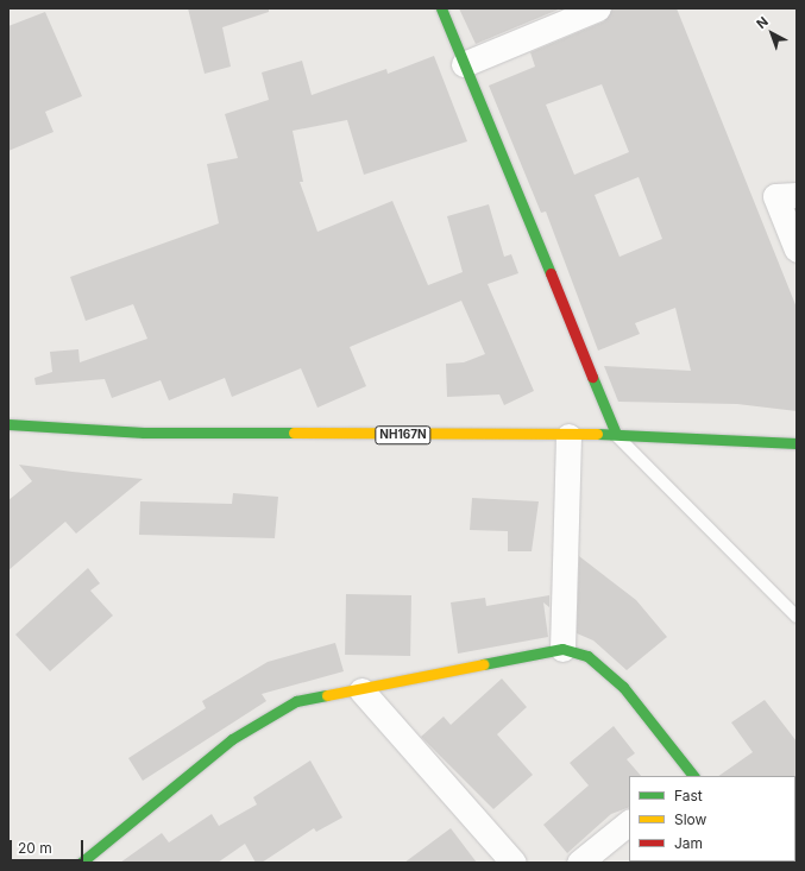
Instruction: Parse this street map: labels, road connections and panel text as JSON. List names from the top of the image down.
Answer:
{
  "streets": {
    "main road": ["NH167N"]
  },
  "legend": ["Fast", "Slow", "Jam"],
  "scale_bar": "20 m",
  "north": "top left"
}
